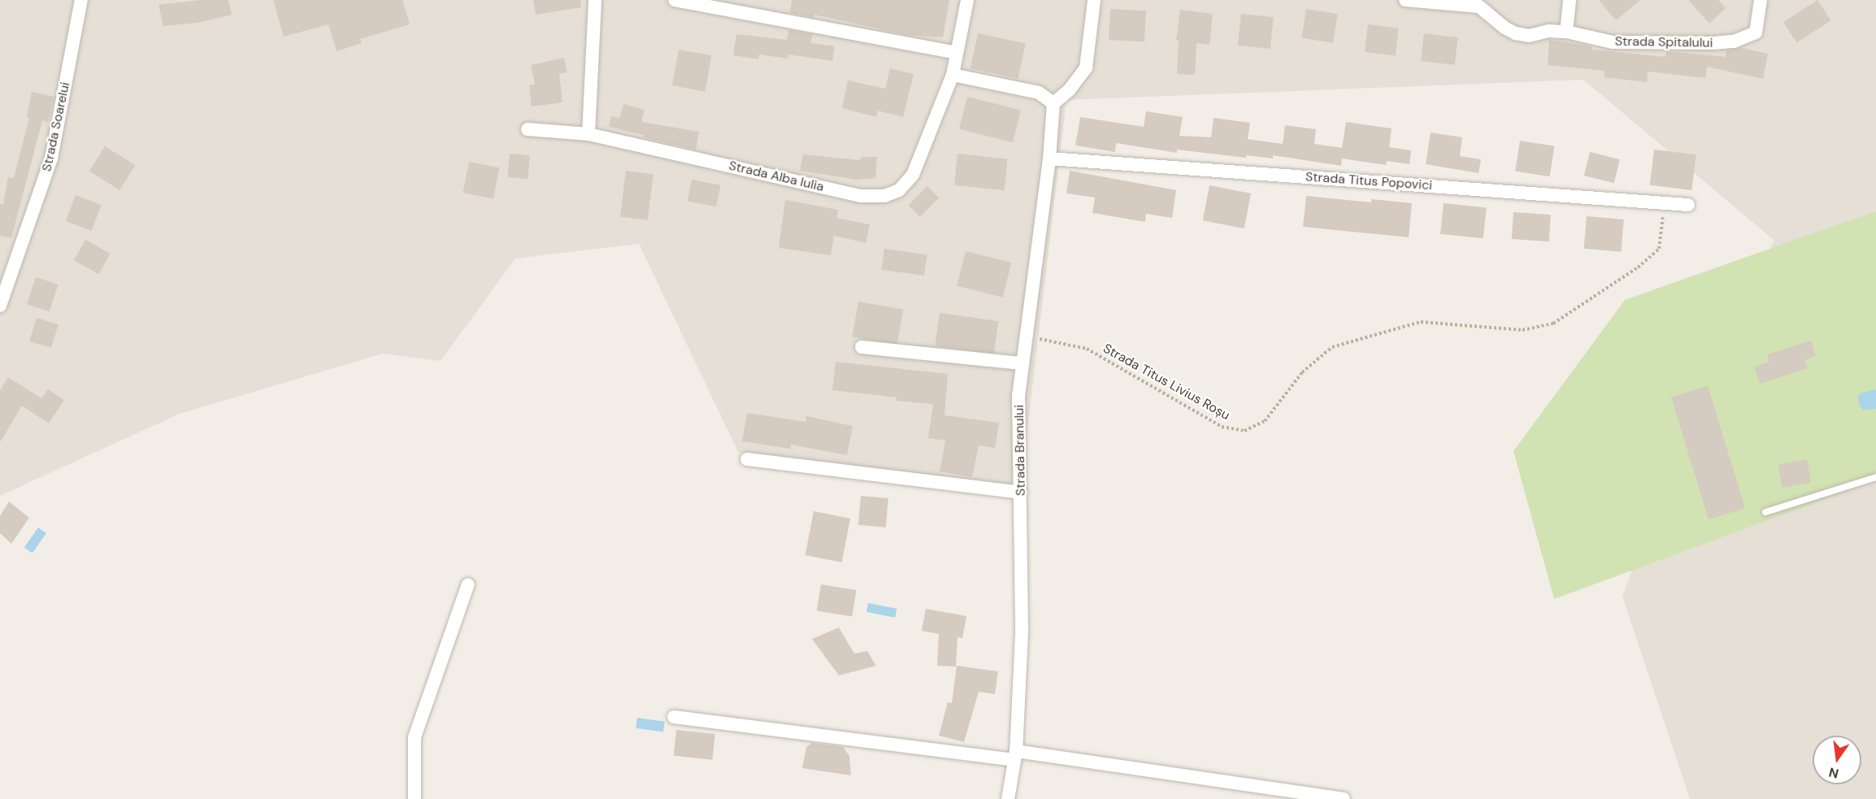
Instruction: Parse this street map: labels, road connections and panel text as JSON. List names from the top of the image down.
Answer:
{
  "streets": {
    "street": [
      "Strada Spitalului",
      "Strada Soarelui",
      "Strada Alba Iulia",
      "Strada Titus Popovici",
      "Strada Branului"
    ],
    "path": ["Strada Titus Livius Roșu"]
  },
  "crossings": [
    ["Strada Titus Popovici", "Strada Titus Livius Roșu"],
    ["Strada Titus Popovici", "Strada Branului"],
    ["Strada Titus Livius Roșu", "Strada Branului"]
  ],
  "north": "bottom"
}
